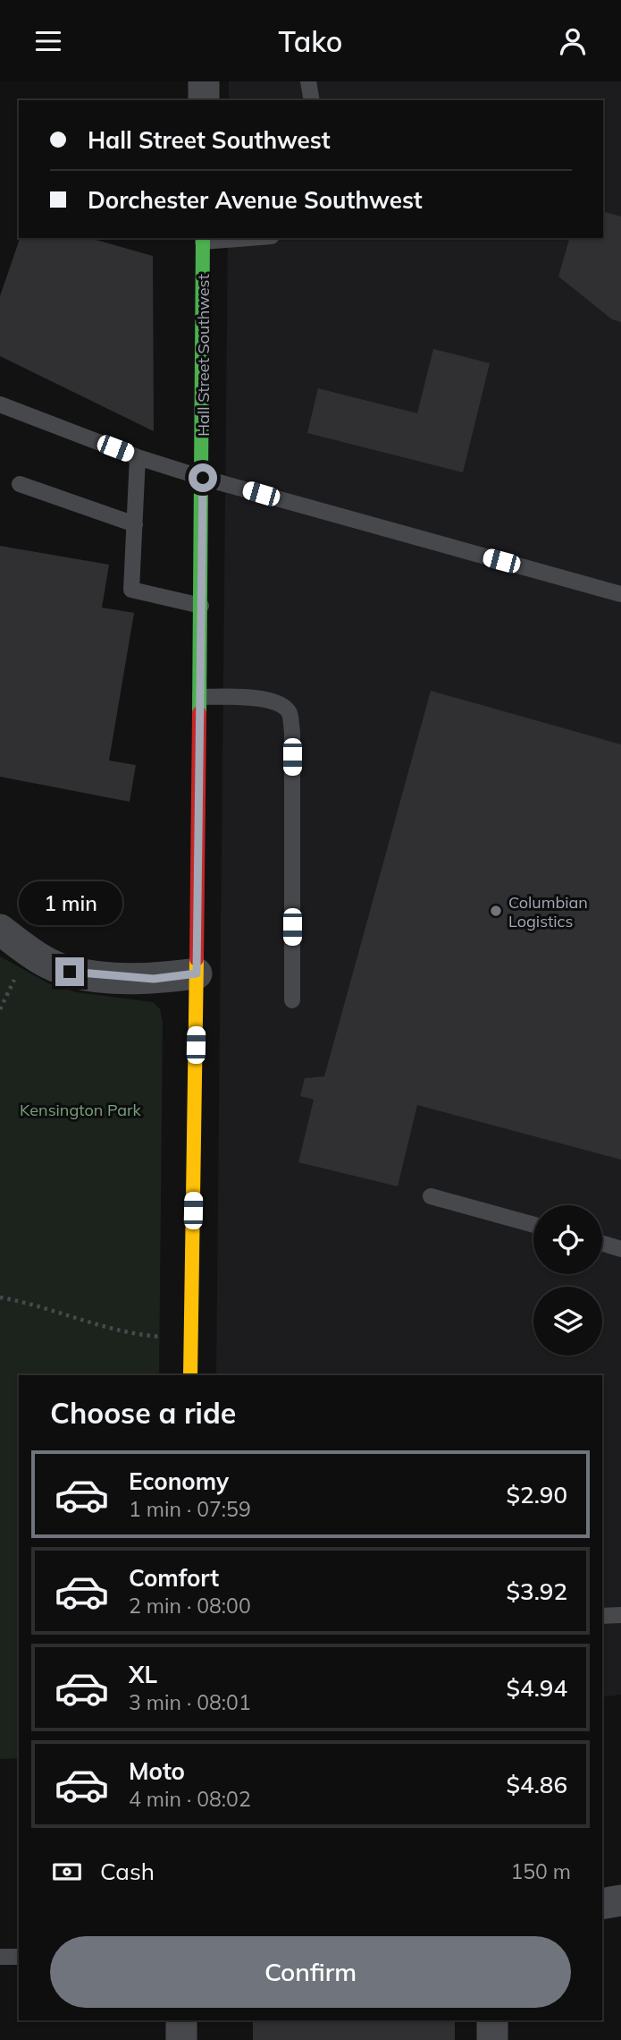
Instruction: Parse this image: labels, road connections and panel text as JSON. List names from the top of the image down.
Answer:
{
  "streets": {
    "street": ["Hall Street Southwest"]
  },
  "parks": ["Kensington Park"],
  "places": ["Columbian Logistics"],
  "page": {
    "header": "Tako",
    "banner": ["Hall Street Southwest", "Dorchester Avenue Southwest"],
    "bubble": "1 min",
    "heading": "Choose a ride",
    "list": [
      {
        "name": "Economy",
        "note": "1 min · 07:59",
        "value": "$2.90"
      },
      {
        "name": "Comfort",
        "note": "2 min · 08:00",
        "value": "$3.92"
      },
      {
        "name": "XL",
        "note": "3 min · 08:01",
        "value": "$4.94"
      },
      {
        "name": "Moto",
        "note": "4 min · 08:02",
        "value": "$4.86"
      }
    ],
    "pay": ["Cash", "150 m"],
    "buttons": "Confirm"
  }
}
